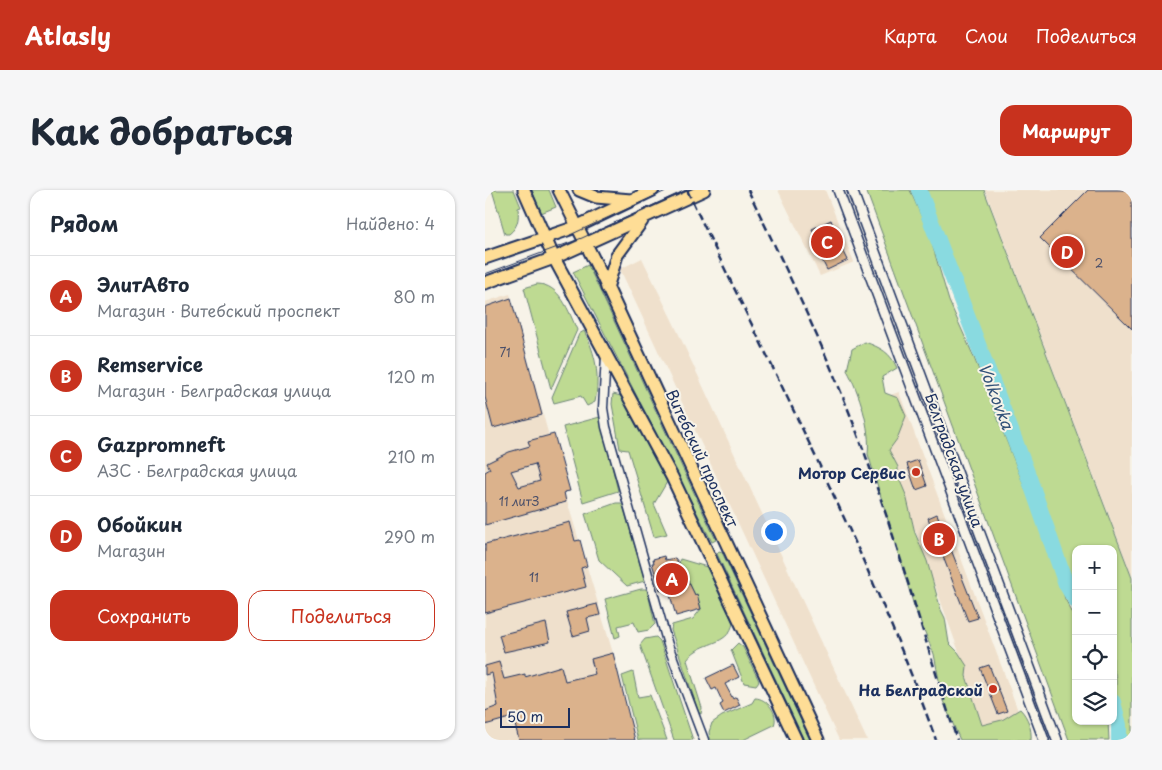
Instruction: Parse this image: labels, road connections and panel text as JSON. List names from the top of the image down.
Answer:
{
  "streets": {
    "main road": ["Витебский проспект"],
    "street": ["Белградская улица"]
  },
  "water": ["Volkovka"],
  "places": ["Мотор Сервис", "На Белградской"],
  "house_numbers": [
    "2",
    "71",
    "11 литЗ",
    "11"
  ],
  "scale_bar": "50 m",
  "page": {
    "header": "Atlasly",
    "nav": ["Карта", "Слои", "Поделиться"],
    "title": "Как добраться",
    "buttons": [
      "Маршрут",
      ["Сохранить", "Поделиться"]
    ],
    "heading": ["Рядом", "Найдено: 4"],
    "pins": [
      "C",
      "D",
      "B",
      "A"
    ],
    "list": [
      {
        "mark": "A",
        "name": "ЭлитАвто",
        "note": "Магазин · Витебский проспект",
        "value": "80 m"
      },
      {
        "mark": "B",
        "name": "Remservice",
        "note": "Магазин · Белградская улица",
        "value": "120 m"
      },
      {
        "mark": "C",
        "name": "Gazpromneft",
        "note": "АЗС · Белградская улица",
        "value": "210 m"
      },
      {
        "mark": "D",
        "name": "Обойкин",
        "note": "Магазин",
        "value": "290 m"
      }
    ],
    "map_buttons": ["+", "−"],
    "scale": "50 m"
  }
}
